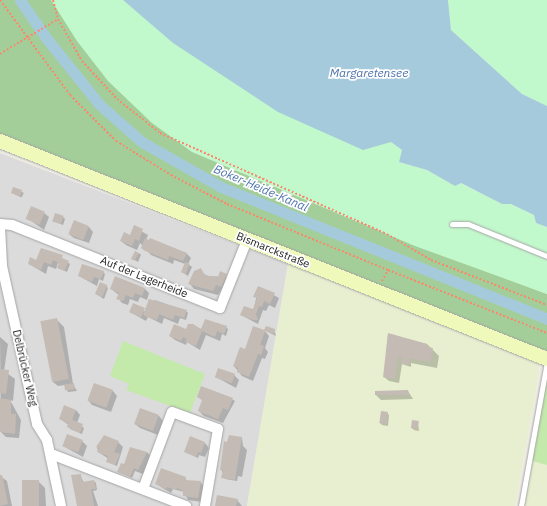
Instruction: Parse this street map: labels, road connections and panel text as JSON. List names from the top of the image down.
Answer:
{
  "streets": {
    "main road": ["Bismarckstraße"],
    "street": ["Auf der Lagerheide", "Delbrücker Weg"]
  },
  "crossings": [
    ["Bismarckstraße", "Auf der Lagerheide"],
    ["Auf der Lagerheide", "Delbrücker Weg"]
  ],
  "water": ["Margaretensee", "Boker-Heide-Kanal"]
}
